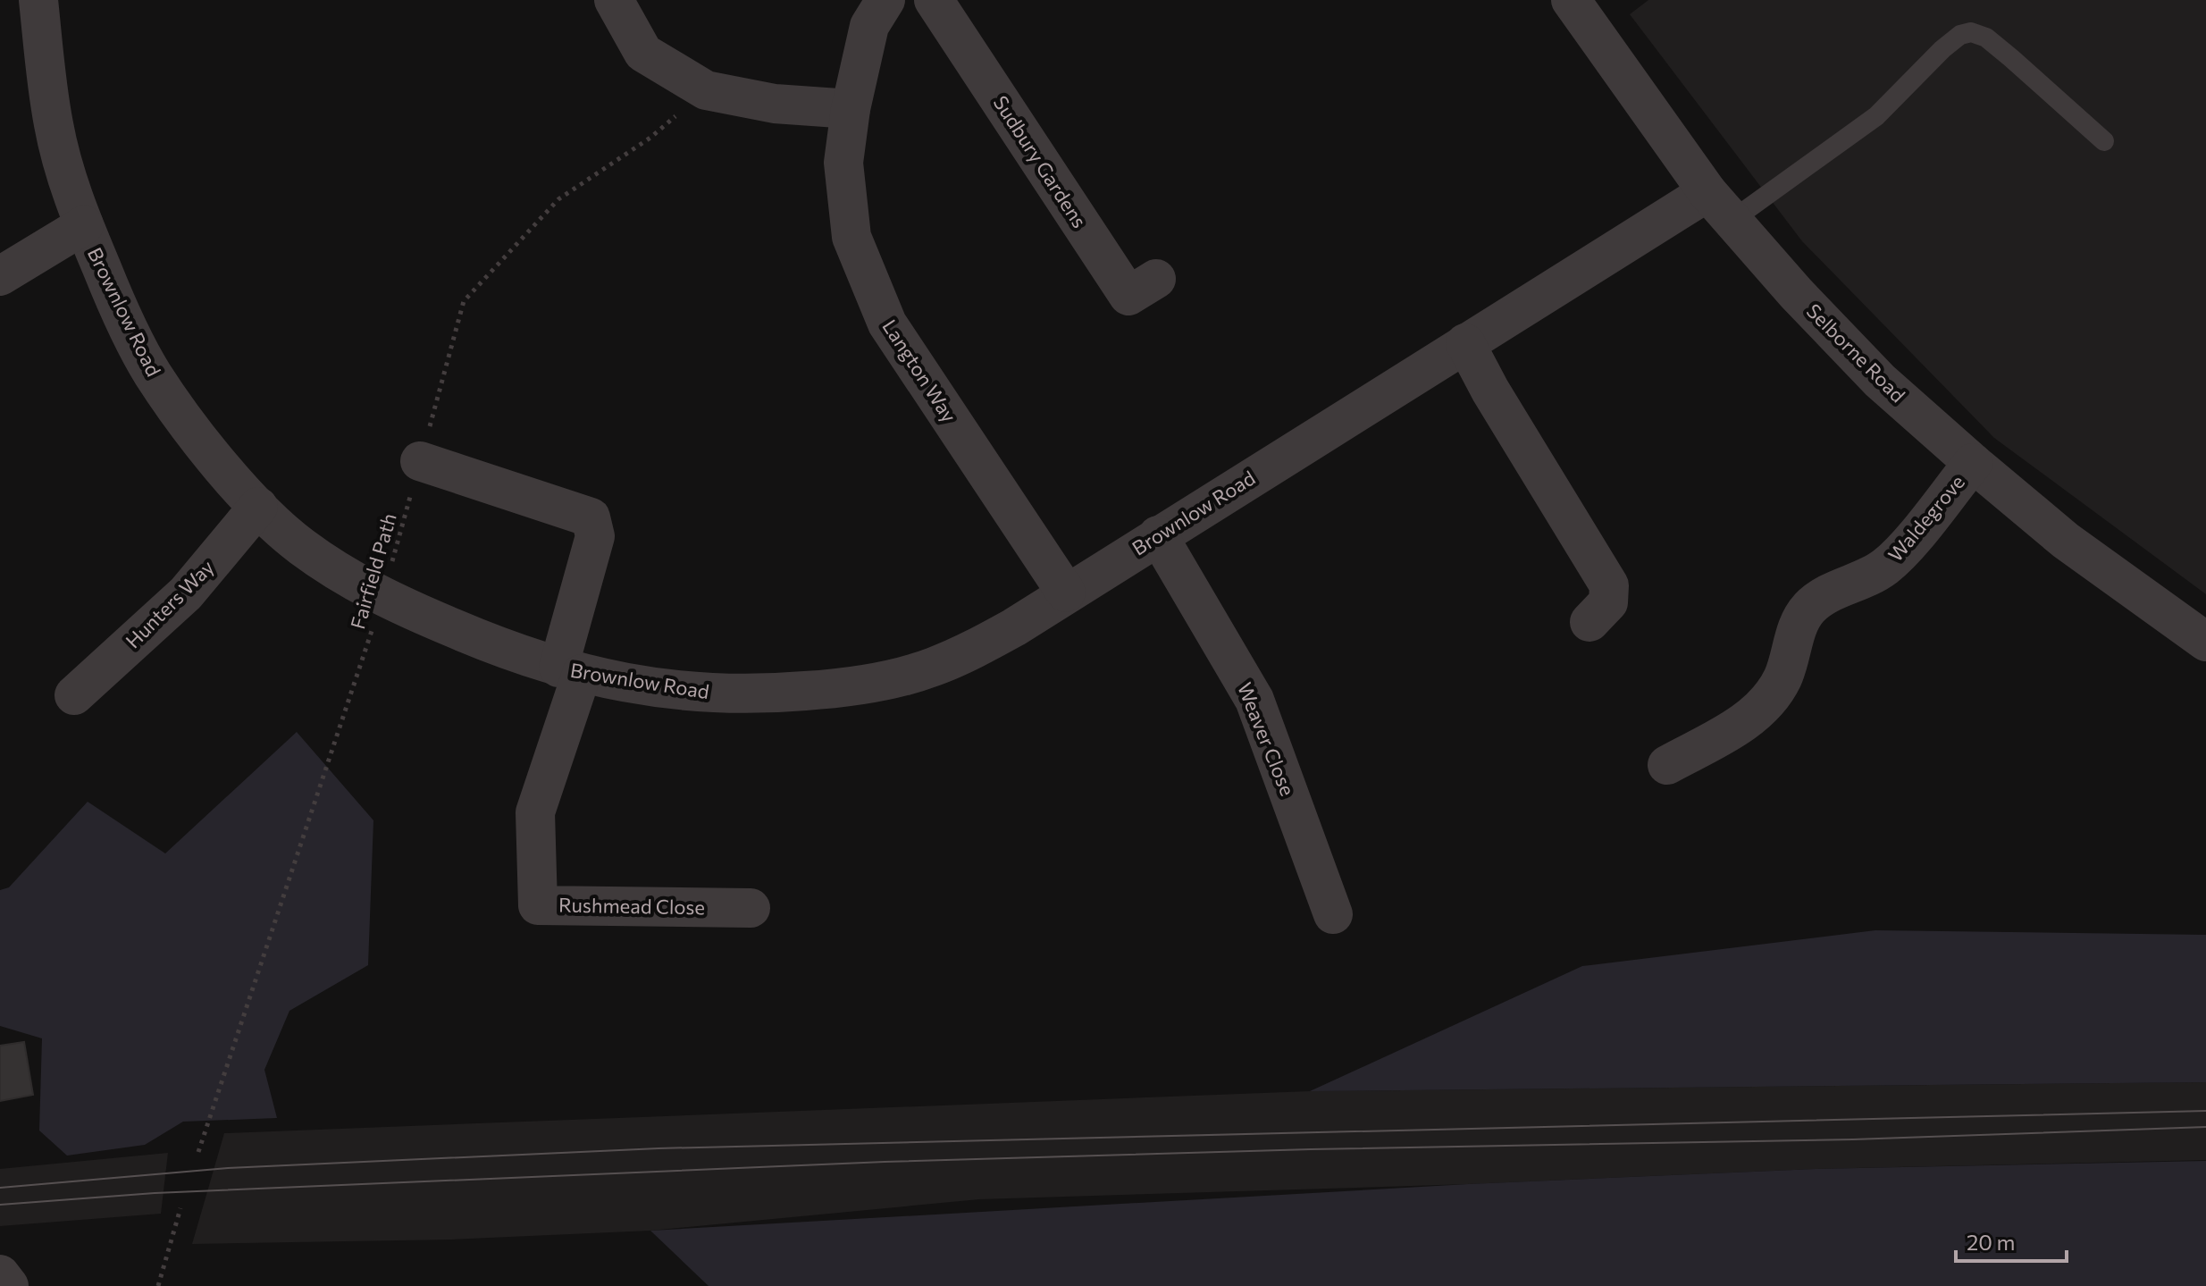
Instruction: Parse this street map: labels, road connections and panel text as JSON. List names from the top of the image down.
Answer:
{
  "streets": {
    "street": [
      "Sudbury Gardens",
      "Brownlow Road",
      "Selborne Road",
      "Langton Way",
      "Waldegrove",
      "Hunters Way",
      "Weaver Close",
      "Rushmead Close"
    ],
    "path": ["Fairfield Path"]
  },
  "crossings": [
    ["Brownlow Road", "Selborne Road"],
    ["Brownlow Road", "Langton Way"],
    ["Brownlow Road", "Fairfield Path"],
    ["Brownlow Road", "Hunters Way"],
    ["Brownlow Road", "Weaver Close"],
    ["Brownlow Road", "Rushmead Close"],
    ["Selborne Road", "Waldegrove"]
  ],
  "scale_bar": "20 m"
}
